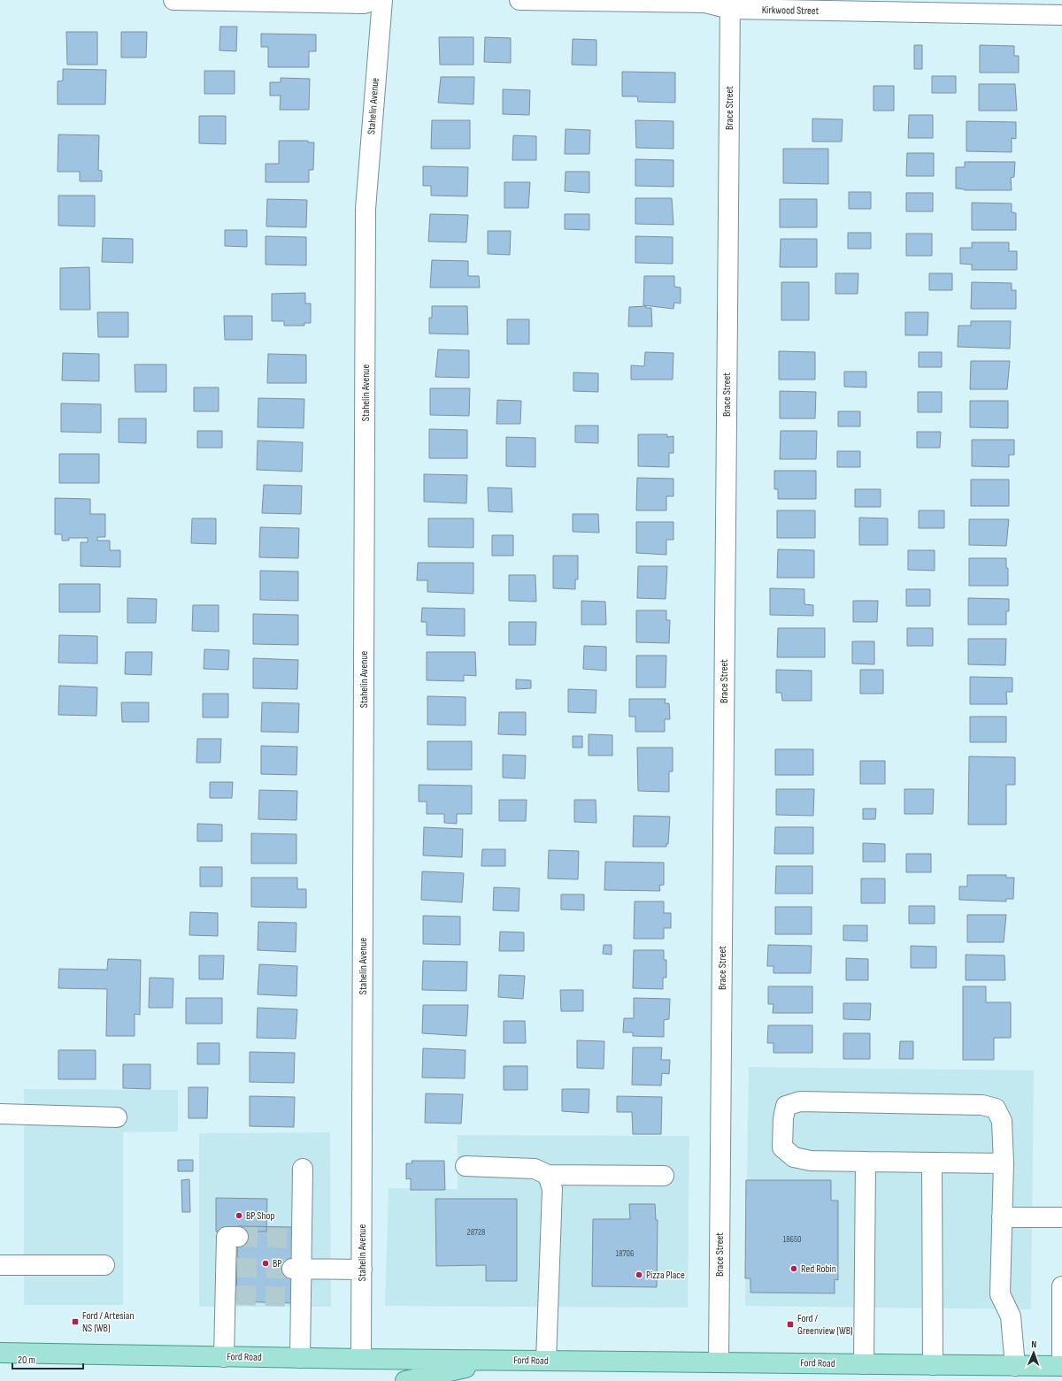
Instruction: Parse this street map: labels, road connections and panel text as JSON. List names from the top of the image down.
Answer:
{
  "streets": {
    "main road": ["Ford Road"],
    "street": ["Kirkwood Street", "Stahelin Avenue", "Brace Street"]
  },
  "crossings": [
    ["Kirkwood Street", "Brace Street"],
    ["Stahelin Avenue", "Ford Road"],
    ["Brace Street", "Ford Road"]
  ],
  "places": {
    "other": [
      "BP Shop",
      "BP",
      "Red Robin",
      "Pizza Place"
    ],
    "transit": ["Ford / Artesian NS (WB)", "Ford / Greenview (WB)"]
  },
  "house_numbers": ["28728", "18650", "18706"],
  "scale_bar": "20 m",
  "north": "top"
}
